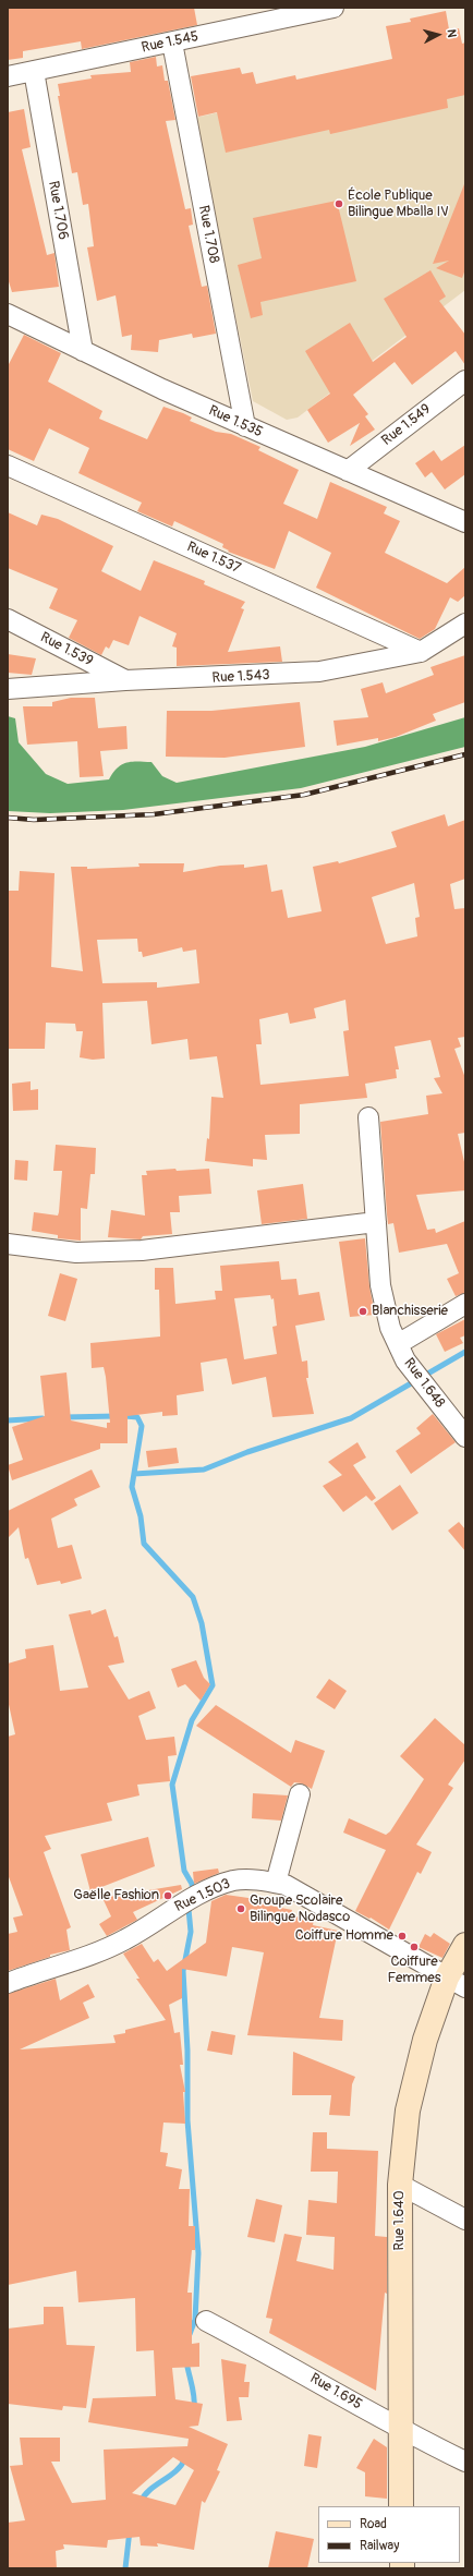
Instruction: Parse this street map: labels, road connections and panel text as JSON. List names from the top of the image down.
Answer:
{
  "streets": {
    "street": [
      "Rue 1.545",
      "Rue 1.706",
      "Rue 1.708",
      "Rue 1.535",
      "Rue 1.549",
      "Rue 1.537",
      "Rue 1.539",
      "Rue 1.543",
      "Rue 1.648",
      "Rue 1.503",
      "Rue 1.640",
      "Rue 1.695"
    ]
  },
  "crossings": [
    ["Rue 1.545", "Rue 1.706"],
    ["Rue 1.545", "Rue 1.708"],
    ["Rue 1.706", "Rue 1.535"],
    ["Rue 1.708", "Rue 1.535"],
    ["Rue 1.535", "Rue 1.549"],
    ["Rue 1.537", "Rue 1.543"],
    ["Rue 1.539", "Rue 1.543"],
    ["Rue 1.503", "Rue 1.640"],
    ["Rue 1.640", "Rue 1.695"]
  ],
  "places": [
    "École Publique Bilingue Mballa IV",
    "Blanchisserie",
    "Gaëlle Fashion",
    "Groupe Scolaire Bilingue Nodasco",
    "Coiffure Homme",
    "Coiffure Femmes"
  ],
  "legend": ["Road", "Railway"],
  "north": "right"
}
